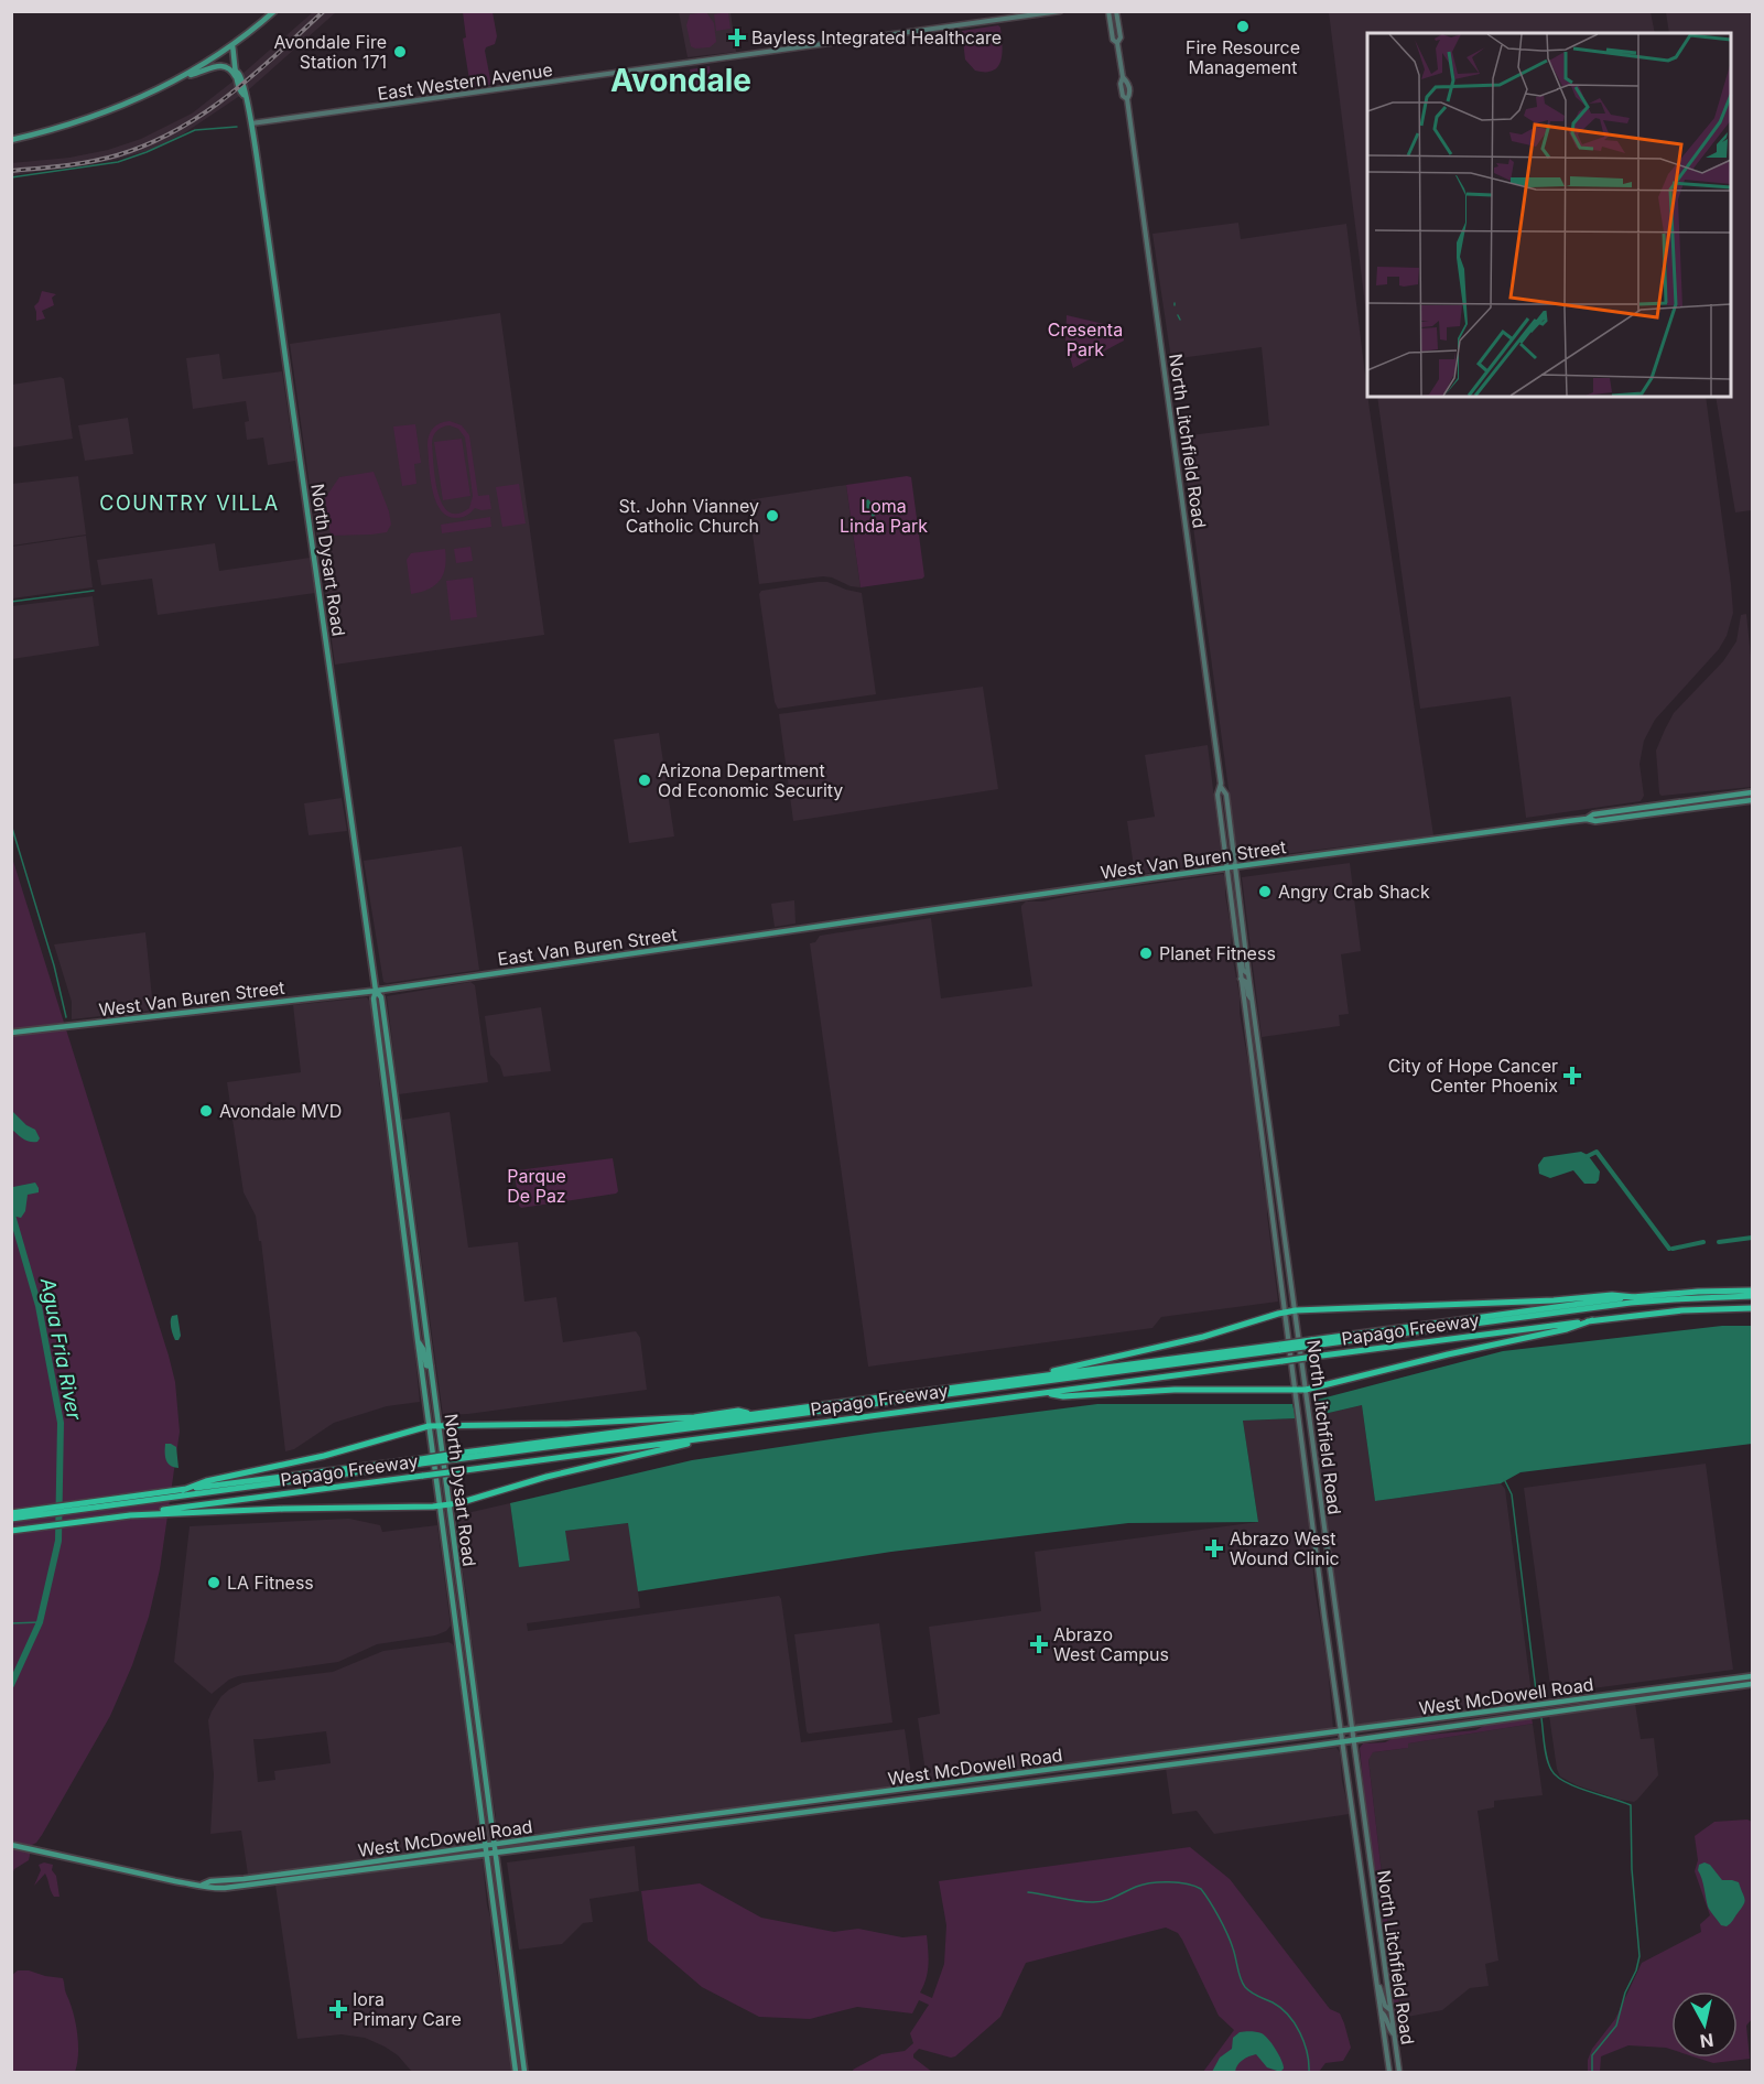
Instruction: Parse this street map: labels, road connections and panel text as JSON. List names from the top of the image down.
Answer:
{
  "streets": {
    "highway": ["Papago Freeway"],
    "main road": [
      "East Western Avenue",
      "North Litchfield Road",
      "North Dysart Road",
      "West Van Buren Street",
      "East Van Buren Street",
      "West McDowell Road"
    ]
  },
  "crossings": [
    ["East Western Avenue", "North Dysart Road"],
    ["North Litchfield Road", "West Van Buren Street"],
    ["North Litchfield Road", "West McDowell Road"],
    ["North Dysart Road", "West Van Buren Street"],
    ["North Dysart Road", "East Van Buren Street"],
    ["North Dysart Road", "West McDowell Road"],
    ["West Van Buren Street", "East Van Buren Street"]
  ],
  "districts": ["Avondale", "COUNTRY VILLA"],
  "water": ["Agua Fria River"],
  "parks": ["Cresenta Park", "Loma Linda Park", "Parque De Paz"],
  "places": {
    "other": [
      "Fire Resource Management",
      "Avondale Fire Station 171",
      "St. John Vianney Catholic Church",
      "Arizona Department Od Economic Security",
      "Angry Crab Shack",
      "Planet Fitness",
      "Avondale MVD",
      "LA Fitness"
    ],
    "health": [
      "Bayless Integrated Healthcare",
      "City of Hope Cancer Center Phoenix",
      "Abrazo West Wound Clinic",
      "Abrazo West Campus",
      "Iora Primary Care"
    ]
  },
  "north": "bottom"
}
